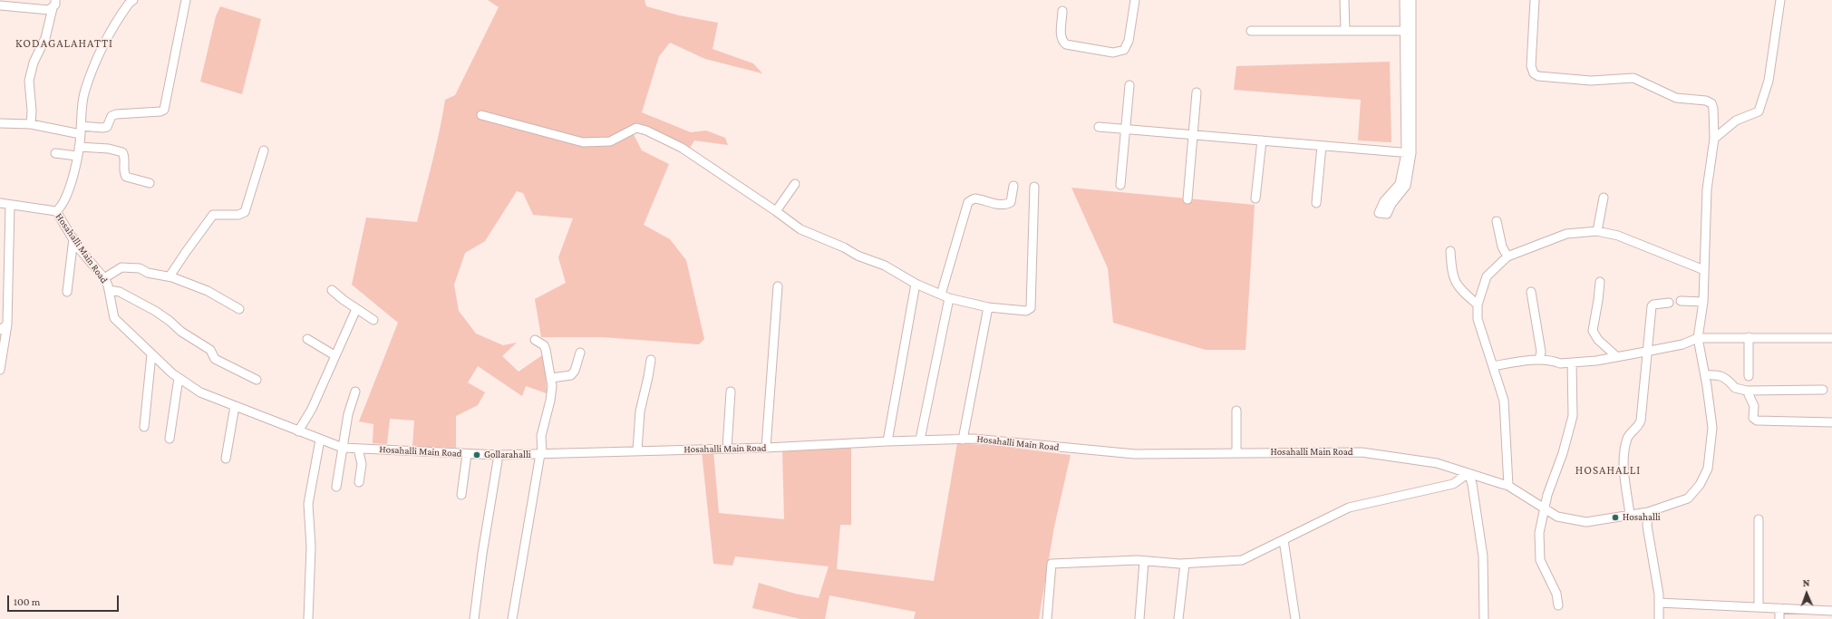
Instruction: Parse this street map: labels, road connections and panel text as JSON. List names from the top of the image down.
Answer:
{
  "streets": {
    "street": ["Hosahalli Main Road"]
  },
  "districts": ["KODAGALAHATTI", "HOSAHALLI"],
  "places": ["Gollarahalli", "Hosahalli"],
  "scale_bar": "100 m",
  "north": "top"
}
